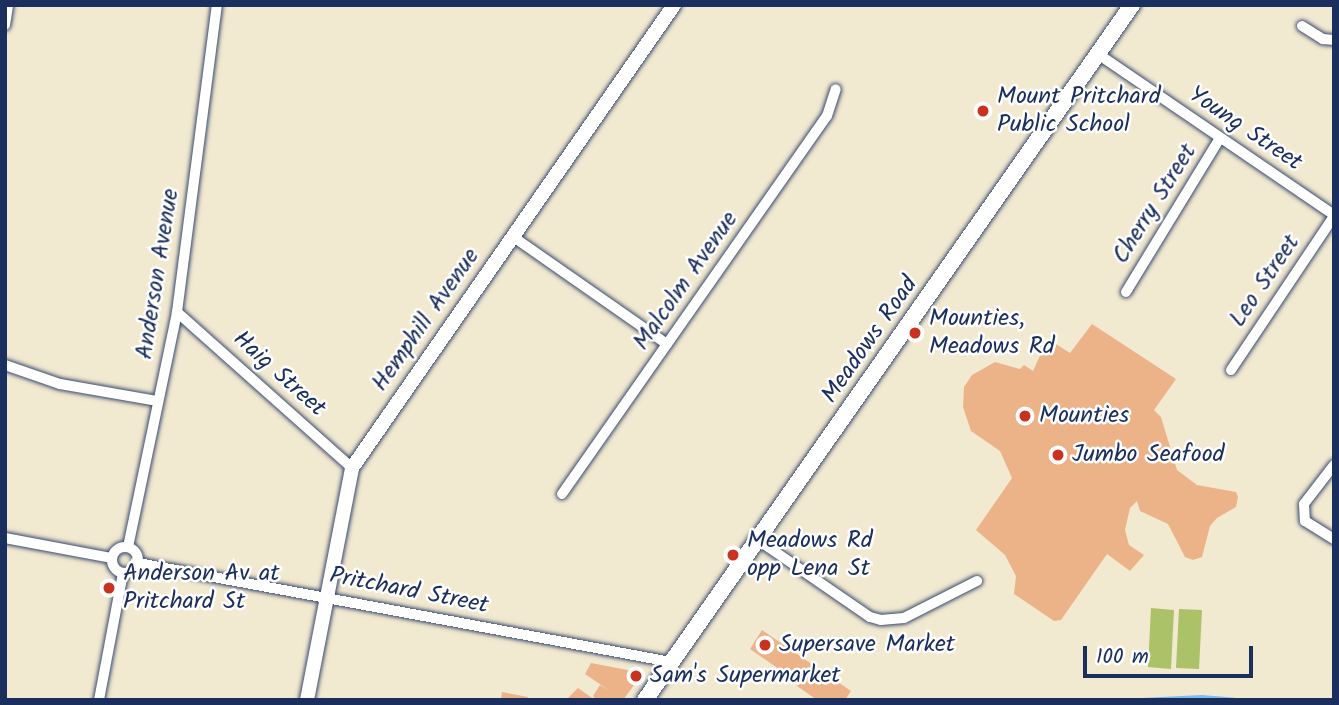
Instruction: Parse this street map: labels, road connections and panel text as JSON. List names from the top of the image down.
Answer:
{
  "streets": {
    "main road": ["Meadows Road"],
    "street": [
      "Young Street",
      "Cherry Street",
      "Anderson Avenue",
      "Malcolm Avenue",
      "Leo Street",
      "Hemphill Avenue",
      "Haig Street",
      "Pritchard Street"
    ]
  },
  "crossings": [
    ["Young Street", "Cherry Street"],
    ["Young Street", "Leo Street"],
    ["Young Street", "Meadows Road"],
    ["Anderson Avenue", "Haig Street"],
    ["Anderson Avenue", "Pritchard Street"],
    ["Hemphill Avenue", "Haig Street"],
    ["Hemphill Avenue", "Pritchard Street"],
    ["Meadows Road", "Pritchard Street"]
  ],
  "places": [
    "Mount Pritchard Public School",
    "Mounties, Meadows Rd",
    "Mounties",
    "Jumbo Seafood",
    "Meadows Rd opp Lena St",
    "Anderson Av at Pritchard St",
    "Supersave Market",
    "Sam's Supermarket"
  ],
  "scale_bar": "100 m"
}
